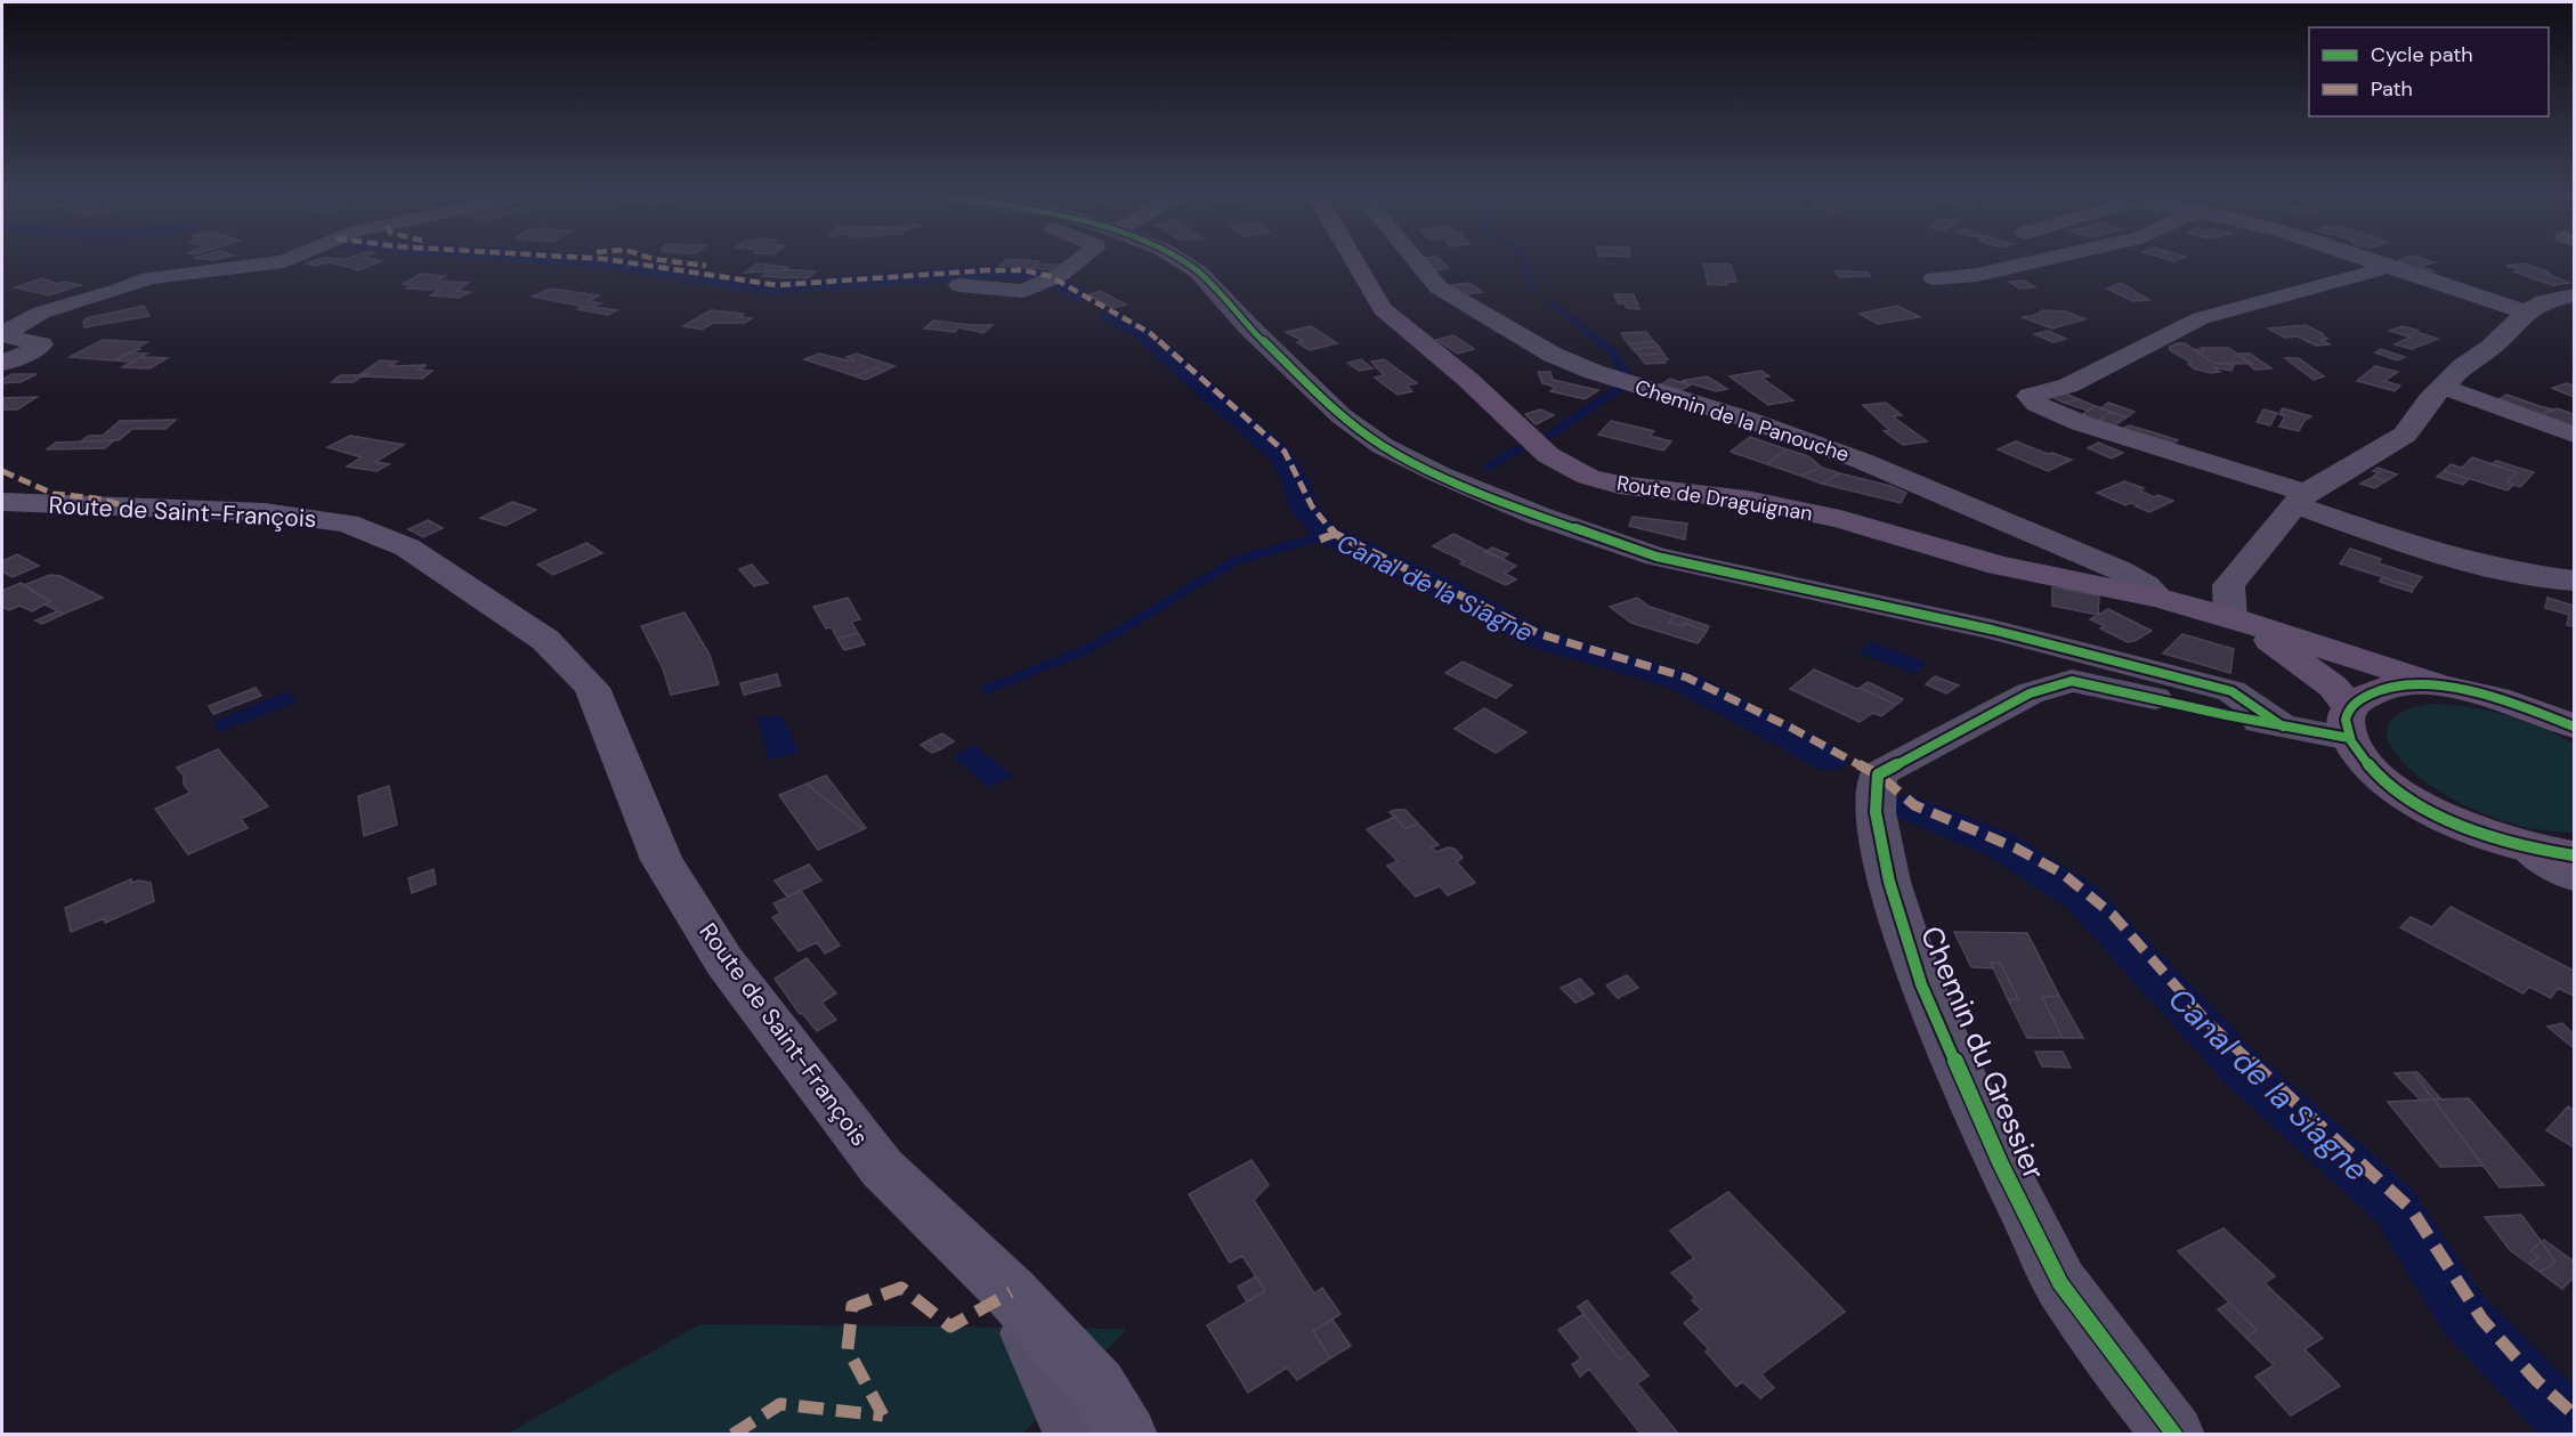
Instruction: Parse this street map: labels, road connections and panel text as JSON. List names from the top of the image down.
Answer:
{
  "streets": {
    "main road": ["Route de Draguignan", "Route de Saint-François"],
    "street": ["Chemin de la Panouche", "Chemin du Gressier"]
  },
  "crossings": [
    ["Chemin de la Panouche", "Route de Draguignan"],
    ["Route de Draguignan", "Chemin du Gressier"]
  ],
  "water": ["Canal de la Siagne"],
  "legend": ["Cycle path", "Path"]
}
